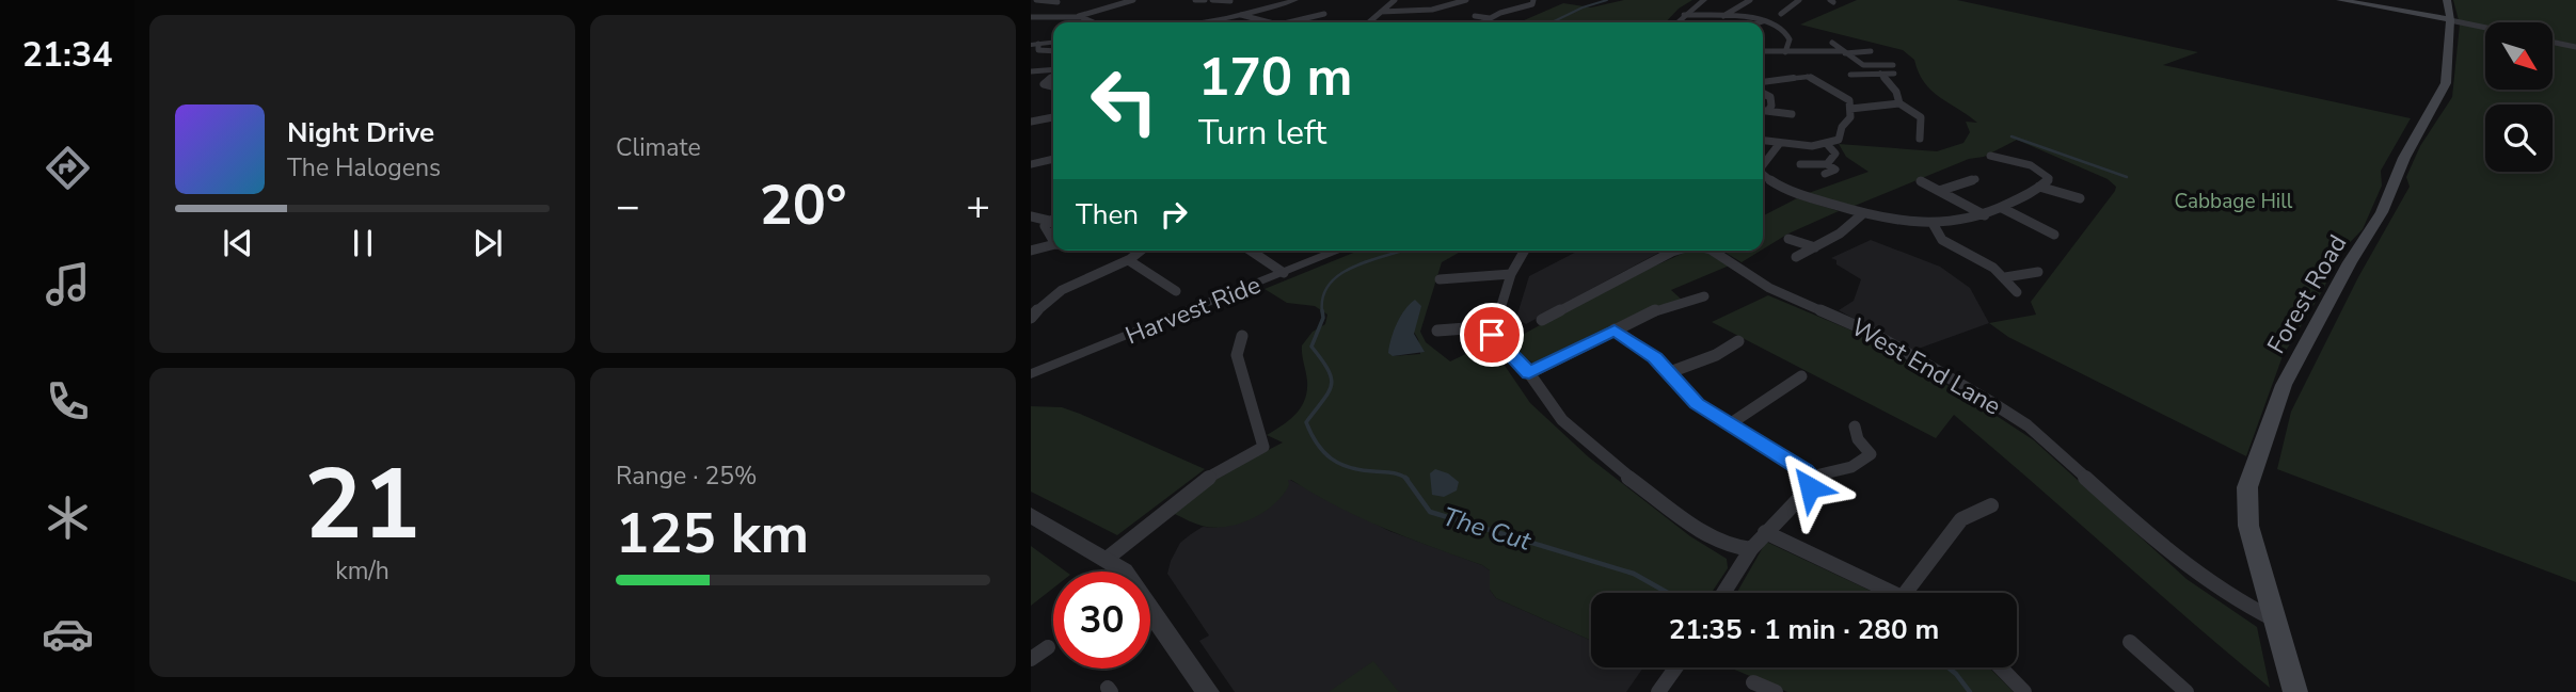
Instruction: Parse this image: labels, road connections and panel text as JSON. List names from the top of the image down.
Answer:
{
  "streets": {
    "main road": ["Forest Road"],
    "street": ["Harvest Ride", "West End Lane"]
  },
  "crossings": [
    ["Forest Road", "West End Lane"]
  ],
  "water": ["The Cut"],
  "parks": ["Cabbage Hill"],
  "north": "bottom right",
  "page": {
    "tabs": "21:34",
    "tile": [
      "Climate",
      ["21", "km/h"],
      ["Range · 25%", "125 km"]
    ],
    "turn": ["170 m", "Turn left"],
    "song": ["Night Drive", "The Halogens"],
    "heat": ["−", "20°", "+"],
    "then": "Then",
    "limit": "30",
    "trip": "21:35 · 1 min · 280 m"
  }
}
